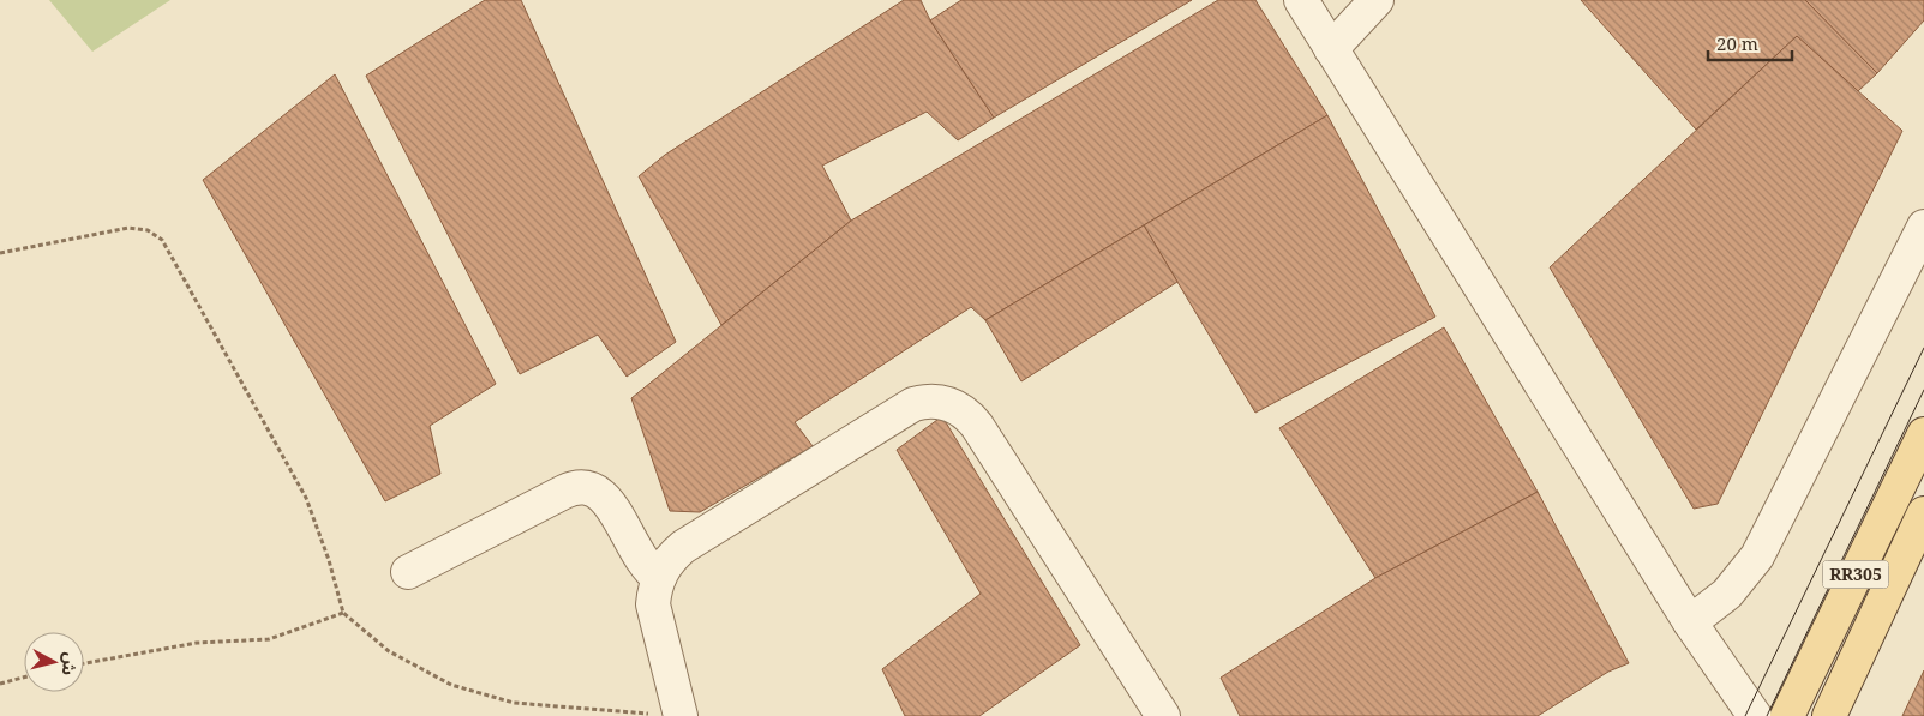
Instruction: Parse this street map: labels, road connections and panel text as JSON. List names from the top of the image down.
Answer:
{
  "streets": {
    "main road": ["RR305"]
  },
  "scale_bar": "20 m",
  "north": "right"
}
